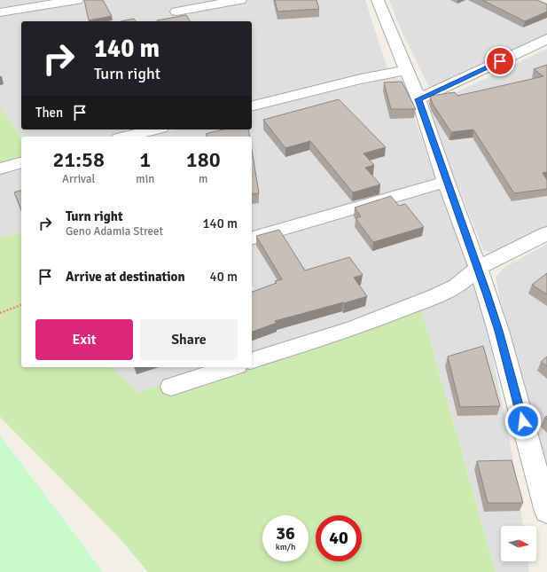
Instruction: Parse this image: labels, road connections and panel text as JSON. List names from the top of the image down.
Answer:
{
  "north": "right",
  "page": {
    "turn": ["140 m", "Turn right"],
    "then": "Then",
    "eta": [
      "21:58",
      "Arrival",
      "1",
      "min",
      "180",
      "m"
    ],
    "list": [
      {
        "name": "Turn right",
        "note": "Geno Adamia Street",
        "value": "140 m"
      },
      {
        "name": "Arrive at destination",
        "value": "40 m"
      }
    ],
    "buttons": ["Exit", "Share"],
    "speed": "36 km/h",
    "limit": "40"
  }
}
